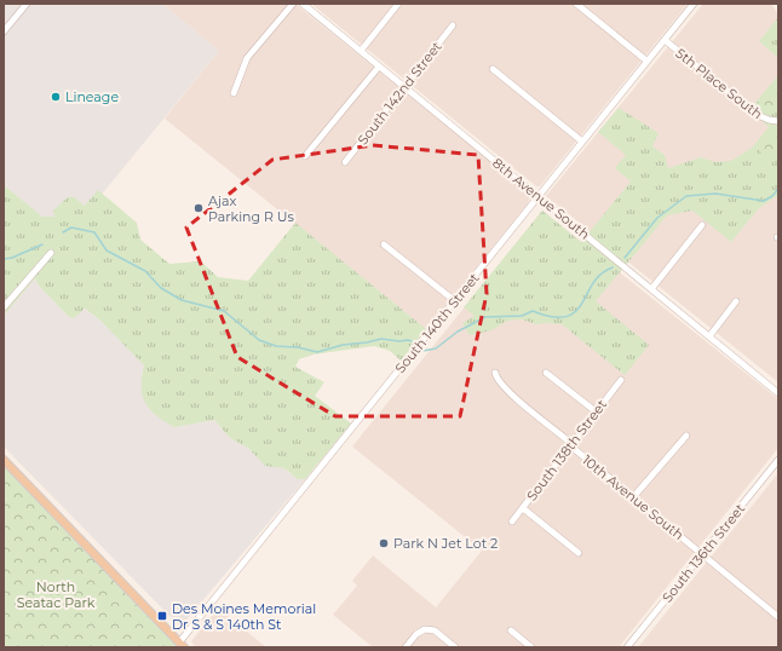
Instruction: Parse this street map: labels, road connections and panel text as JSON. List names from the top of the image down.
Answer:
{
  "streets": {
    "street": [
      "5th Place South",
      "South 142nd Street",
      "8th Avenue South",
      "South 140th Street",
      "South 138th Street",
      "10th Avenue South",
      "South 136th Street"
    ]
  },
  "crossings": [
    ["5th Place South", "South 140th Street"],
    ["South 142nd Street", "8th Avenue South"],
    ["8th Avenue South", "South 140th Street"],
    ["South 138th Street", "10th Avenue South"],
    ["10th Avenue South", "South 136th Street"]
  ],
  "parks": ["North Seatac Park"],
  "places": {
    "other": ["Lineage", "Ajax Parking R Us", "Park N Jet Lot 2"],
    "transit": ["Des Moines Memorial Dr S & S 140th St"]
  }
}
